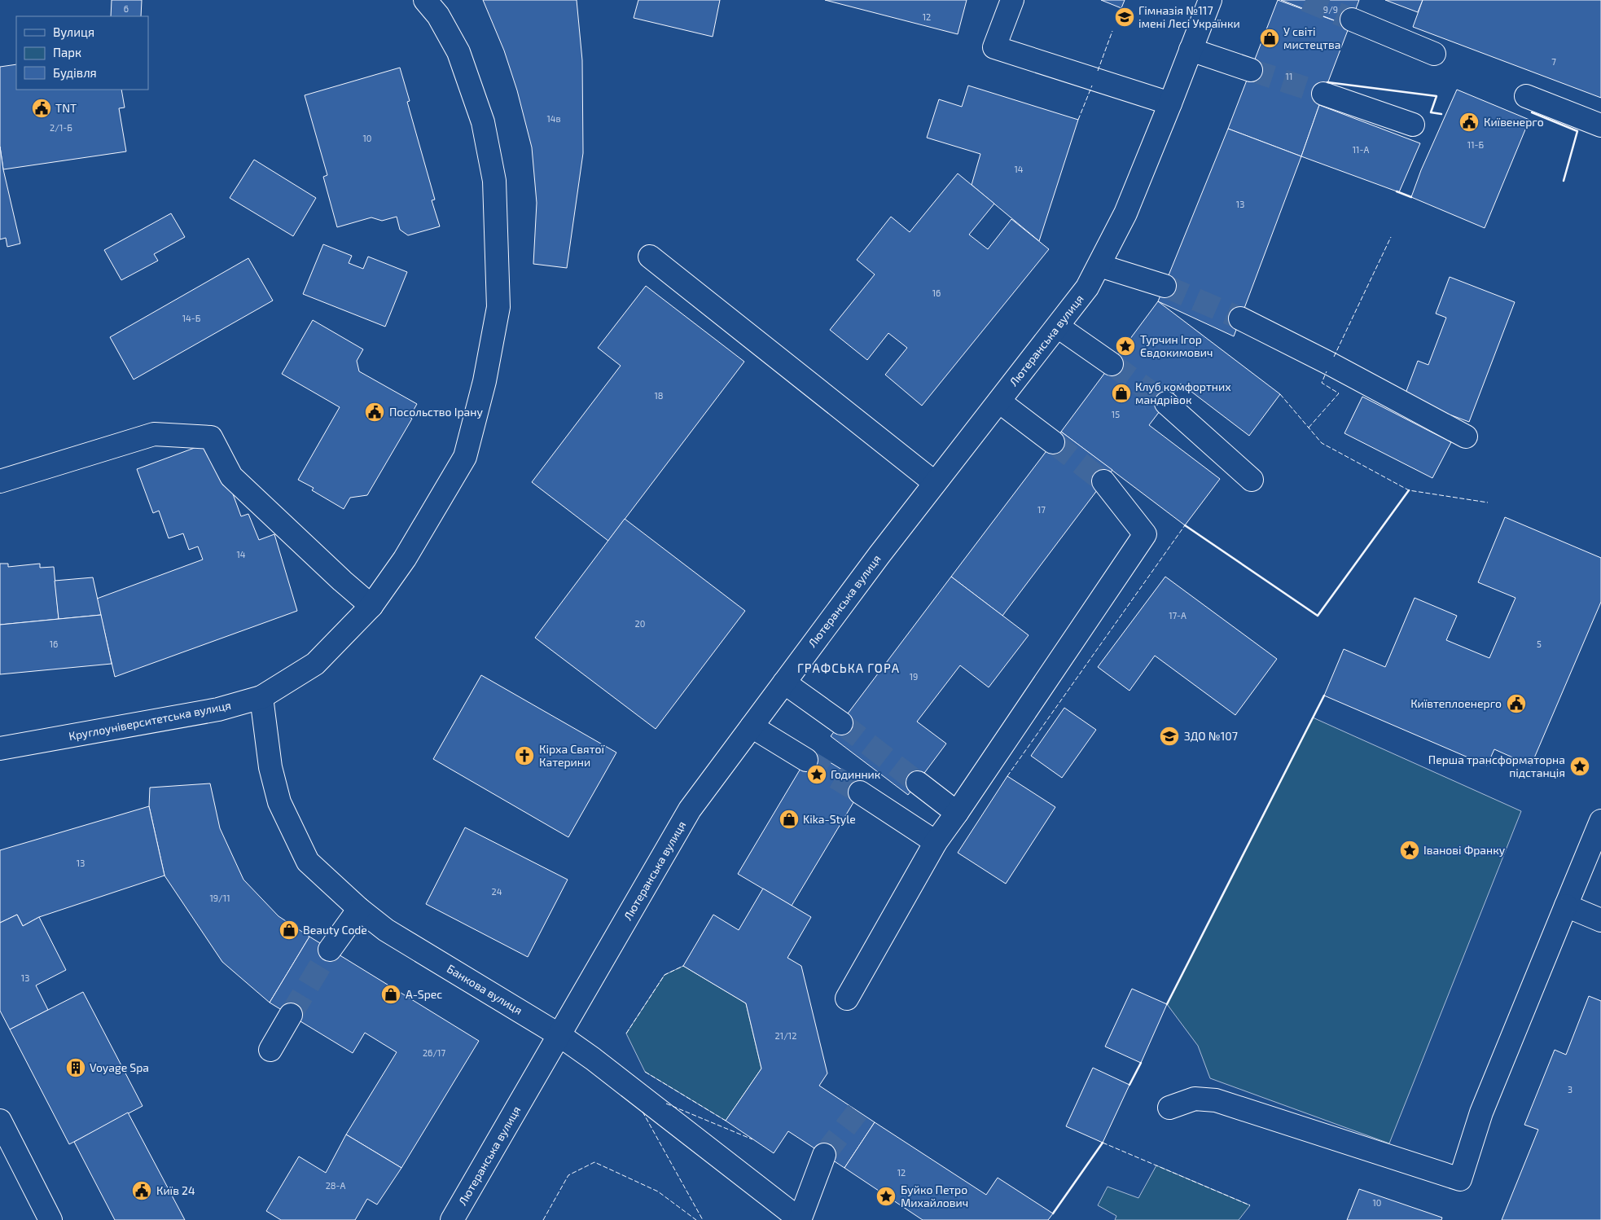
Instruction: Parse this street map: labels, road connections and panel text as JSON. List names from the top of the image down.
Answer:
{
  "streets": {
    "street": ["Лютеранська вулиця", "Круглоуніверситетська вулиця", "Банкова вулиця"]
  },
  "crossings": [
    ["Лютеранська вулиця", "Банкова вулиця"],
    ["Круглоуніверситетська вулиця", "Банкова вулиця"]
  ],
  "districts": ["ГРАФСЬКА ГОРА"],
  "places": {
    "school or university": ["Гімназія №117 імені Лесі Українки", "ЗДО №107"],
    "shop": [
      "У світі мистецтва",
      "Клуб комфортних мандрівок",
      "Kika-Style",
      "Beauty Code",
      "A-Spec"
    ],
    "public building": [
      "TNT",
      "Київенерго",
      "Посольство Ірану",
      "Київтеплоенерго",
      "Київ 24"
    ],
    "place": [
      "Турчин Ігор Євдокимович",
      "Перша трансформаторна підстанція",
      "Годинник",
      "Іванові Франку",
      "Буйко Петро Михайлович"
    ],
    "church": ["Кірха Святої Катерини"],
    "building": ["Voyage Spa"]
  },
  "house_numbers": [
    "6",
    "9/9",
    "12",
    "7",
    "11",
    "14в",
    "2/1-Б",
    "10",
    "11-Б",
    "11-А",
    "14",
    "13",
    "16",
    "14-Б",
    "18",
    "15",
    "17",
    "14",
    "17-А",
    "20",
    "16",
    "5",
    "19",
    "13",
    "24",
    "19/11",
    "13",
    "21/12",
    "26/17",
    "3",
    "12",
    "28-А",
    "10"
  ],
  "legend": ["Вулиця", "Парк", "Будівля"]
}
